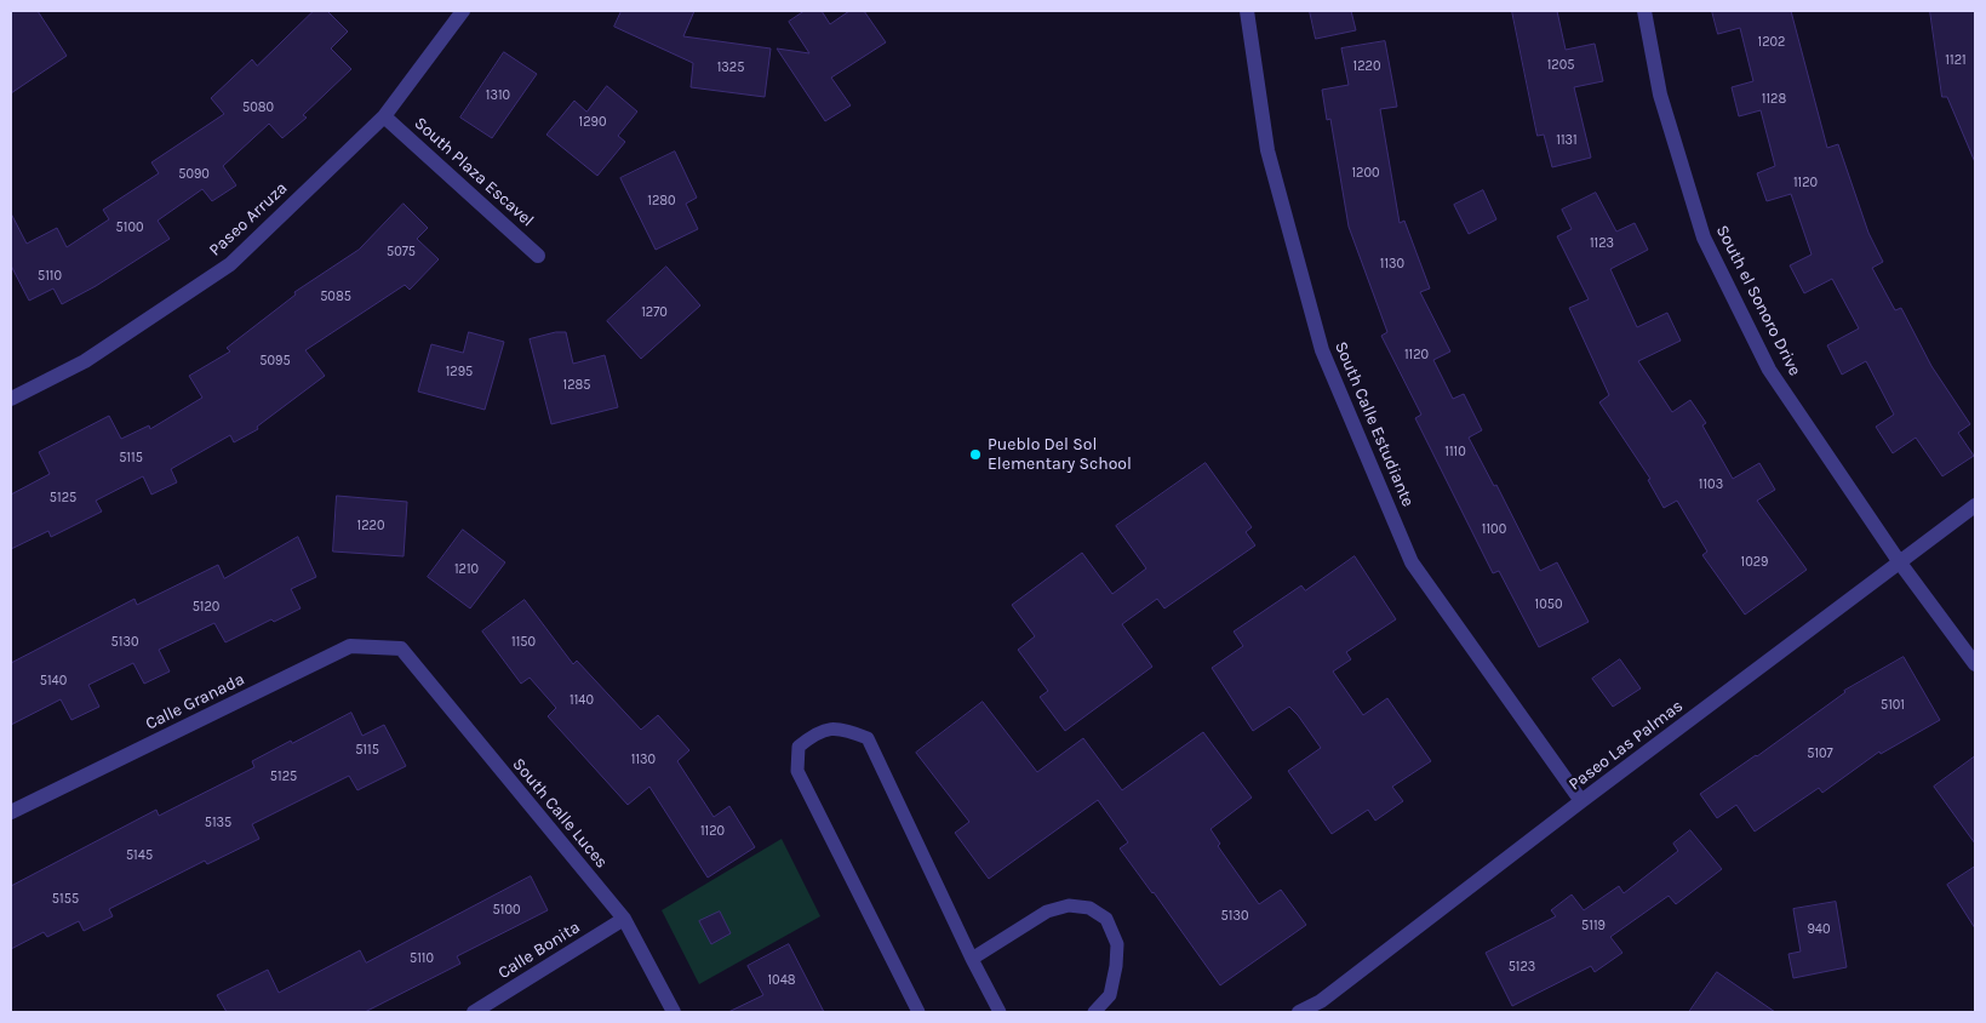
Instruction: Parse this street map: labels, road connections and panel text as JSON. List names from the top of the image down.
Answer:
{
  "streets": {
    "street": [
      "South Plaza Escavel",
      "Paseo Arruza",
      "South el Sonoro Drive",
      "South Calle Estudiante",
      "Calle Granada",
      "Paseo Las Palmas",
      "South Calle Luces",
      "Calle Bonita"
    ]
  },
  "crossings": [
    ["South Plaza Escavel", "Paseo Arruza"],
    ["South el Sonoro Drive", "Paseo Las Palmas"],
    ["South Calle Estudiante", "Paseo Las Palmas"],
    ["Calle Granada", "South Calle Luces"],
    ["South Calle Luces", "Calle Bonita"]
  ],
  "places": ["Pueblo Del Sol Elementary School"],
  "house_numbers": [
    "1202",
    "1121",
    "1205",
    "1220",
    "1325",
    "1310",
    "1128",
    "5080",
    "1290",
    "1131",
    "1200",
    "5090",
    "1120",
    "1280",
    "5100",
    "1123",
    "5075",
    "1130",
    "5110",
    "5085",
    "1270",
    "1120",
    "5095",
    "1295",
    "1285",
    "1110",
    "5115",
    "1103",
    "5125",
    "1220",
    "1100",
    "1029",
    "1210",
    "1050",
    "5120",
    "5130",
    "1150",
    "5140",
    "1140",
    "5101",
    "5115",
    "5107",
    "1130",
    "5125",
    "5135",
    "1120",
    "5145",
    "5155",
    "5100",
    "5130",
    "5119",
    "940",
    "5110",
    "5123",
    "1048"
  ]
}
